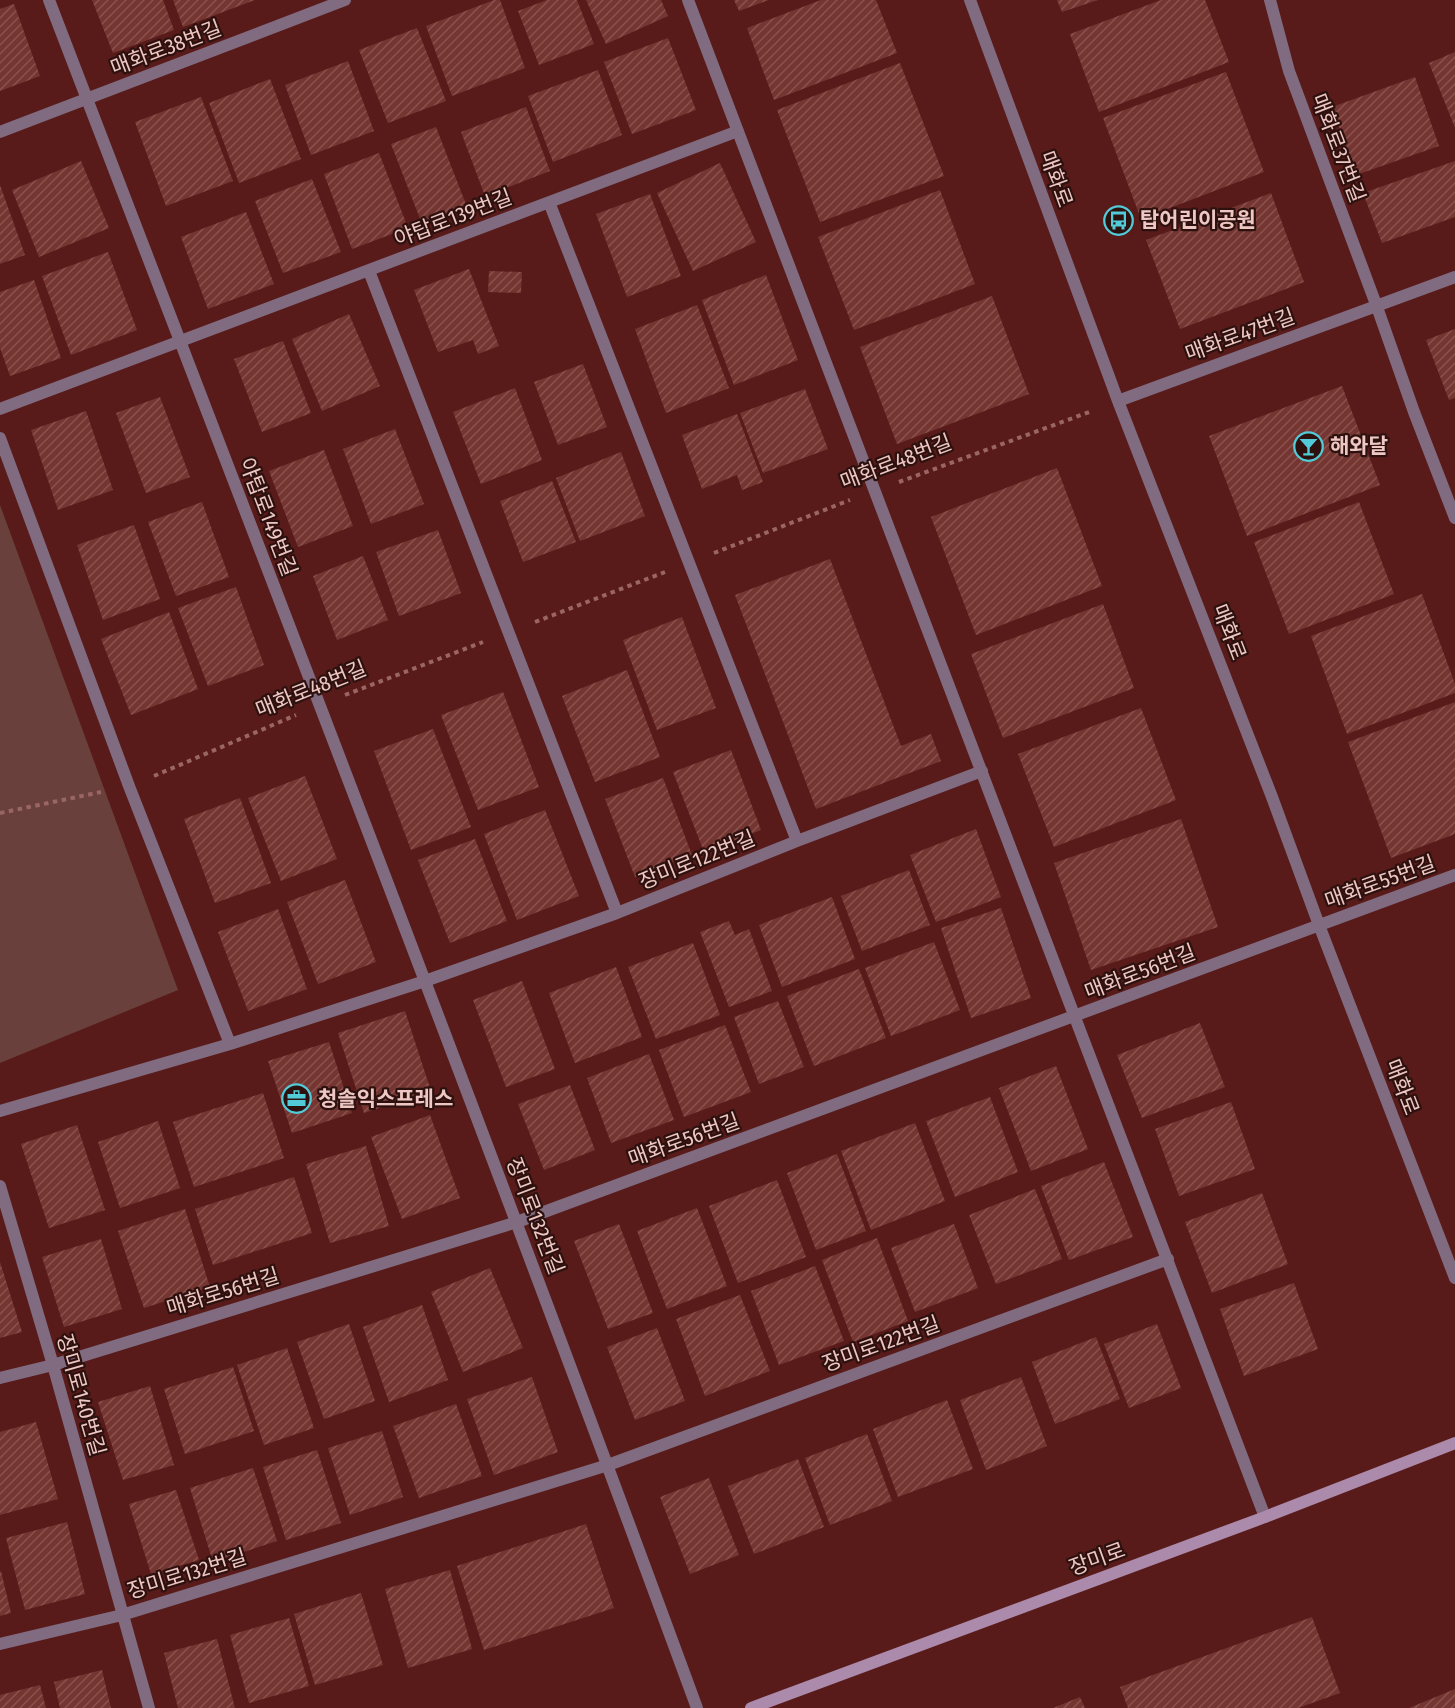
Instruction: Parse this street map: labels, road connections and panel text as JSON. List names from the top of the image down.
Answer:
{
  "streets": {
    "street": [
      "매화로38번길",
      "매화로37번길",
      "매화로",
      "야탑로139번길",
      "매화로47번길",
      "야탑로149번길",
      "장미로122번길",
      "매화로55번길",
      "매화로56번길",
      "장미로132번길",
      "장미로140번길",
      "장미로"
    ],
    "path": ["매화로48번길"]
  },
  "crossings": [
    ["매화로38번길", "야탑로149번길"],
    ["매화로37번길", "매화로47번길"],
    ["매화로", "매화로47번길"],
    ["매화로", "매화로48번길"],
    ["매화로", "매화로55번길"],
    ["매화로", "매화로56번길"],
    ["야탑로139번길", "야탑로149번길"],
    ["매화로47번길", "매화로48번길"],
    ["매화로48번길", "야탑로149번길"],
    ["매화로48번길", "장미로132번길"],
    ["야탑로149번길", "장미로132번길"],
    ["장미로122번길", "장미로132번길"],
    ["매화로55번길", "매화로56번길"],
    ["매화로56번길", "장미로132번길"],
    ["매화로56번길", "장미로140번길"],
    ["장미로132번길", "장미로140번길"]
  ],
  "places": {
    "bus stop": ["탑어린이공원"],
    "bar": ["해와달"],
    "office": ["청솔익스프레스"]
  }
}
